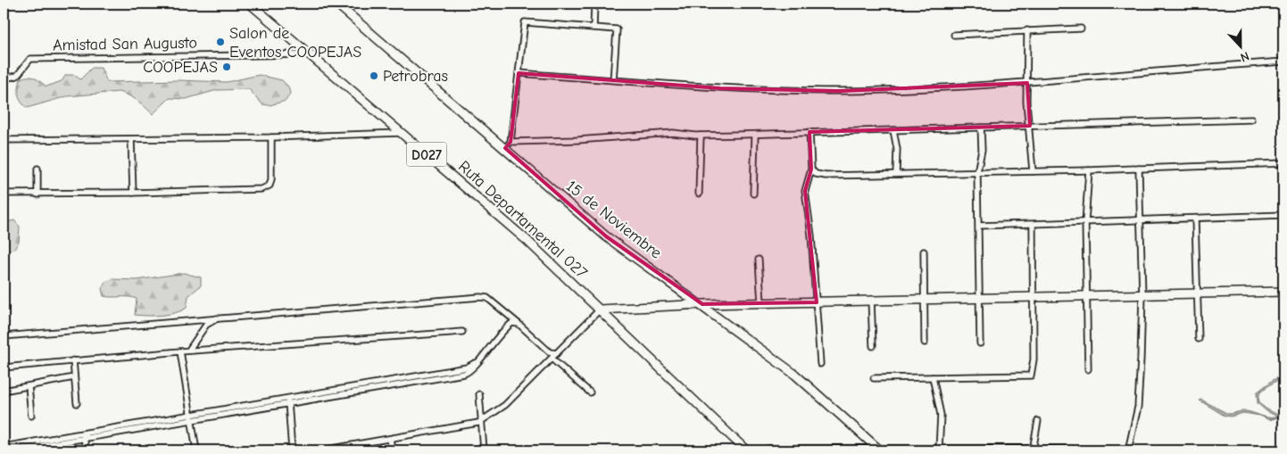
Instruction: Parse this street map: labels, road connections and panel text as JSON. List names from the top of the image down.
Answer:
{
  "streets": {
    "street": [
      "Amistad San Augusto",
      "D027",
      "Ruta Departamental 027",
      "15 de Noviembre"
    ]
  },
  "crossings": [
    ["Amistad San Augusto", "Ruta Departamental 027"]
  ],
  "places": ["Salon de Eventos COOPEJAS", "COOPEJAS", "Petrobras"],
  "north": "bottom"
}
